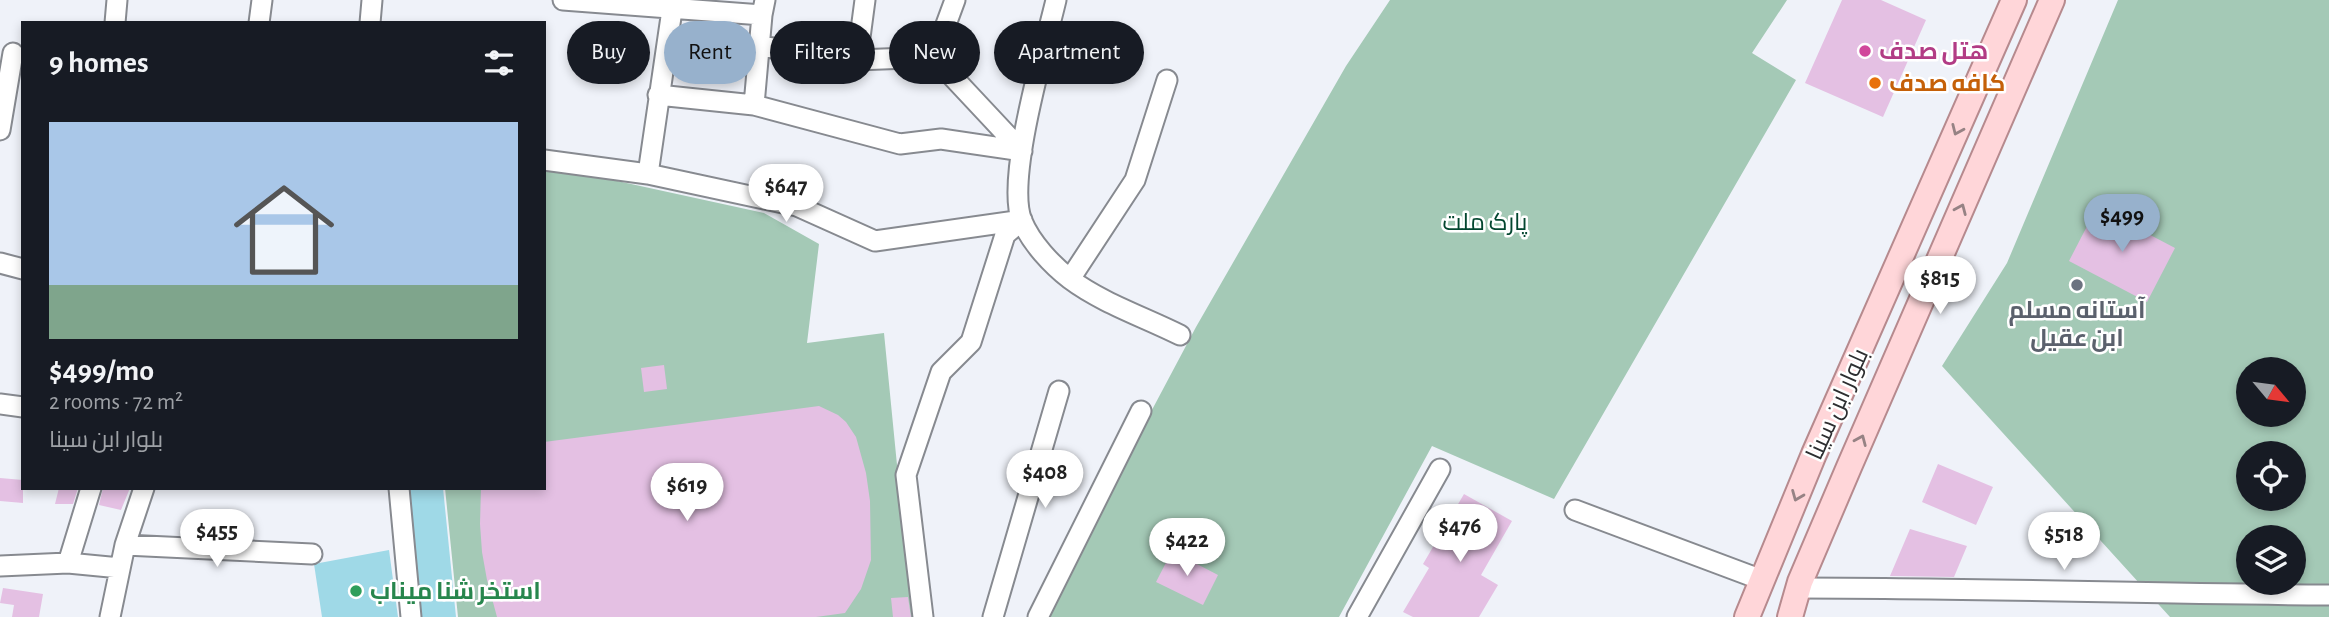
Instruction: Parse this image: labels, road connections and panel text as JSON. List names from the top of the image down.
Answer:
{
  "streets": {
    "main road": ["بلوار ابن سینا"]
  },
  "parks": ["پارک ملت"],
  "places": [
    "هتل صدف",
    "کافه صدف",
    "آستانه مسلم ابن عقیل",
    "استخر شنا میناب"
  ],
  "north": "bottom right",
  "page": {
    "chip": [
      "Buy",
      "Rent",
      "Filters",
      "New",
      "Apartment"
    ],
    "heading": "9 homes",
    "list": [
      {
        "name": "$499/mo",
        "note": "2 rooms · 72 m² · بلوار ابن سینا"
      }
    ],
    "price": [
      "$647",
      "$499",
      "$815",
      "$408",
      "$619",
      "$476",
      "$455",
      "$518",
      "$422"
    ]
  }
}
